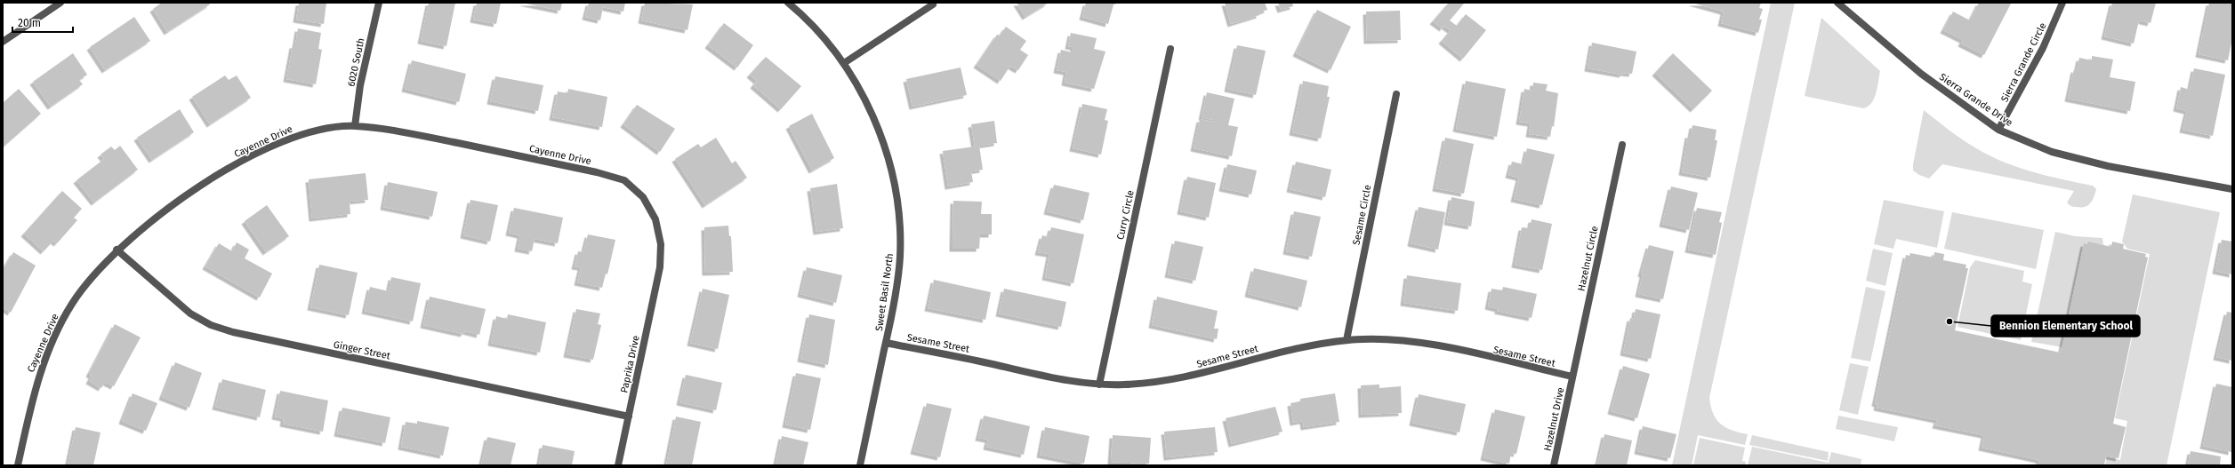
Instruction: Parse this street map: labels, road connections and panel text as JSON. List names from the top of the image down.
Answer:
{
  "streets": {
    "street": [
      "6020 South",
      "Sierra Grande Circle",
      "Sierra Grande Drive",
      "Cayenne Drive",
      "Curry Circle",
      "Sesame Circle",
      "Hazelnut Circle",
      "Sweet Basil North",
      "Sesame Street",
      "Ginger Street",
      "Paprika Drive",
      "Hazelnut Drive"
    ]
  },
  "crossings": [
    ["6020 South", "Cayenne Drive"],
    ["Sierra Grande Circle", "Sierra Grande Drive"],
    ["Cayenne Drive", "Ginger Street"],
    ["Cayenne Drive", "Paprika Drive"],
    ["Curry Circle", "Sesame Street"],
    ["Sesame Circle", "Sesame Street"],
    ["Hazelnut Circle", "Sesame Street"],
    ["Hazelnut Circle", "Hazelnut Drive"],
    ["Sweet Basil North", "Sesame Street"],
    ["Sesame Street", "Hazelnut Drive"],
    ["Ginger Street", "Paprika Drive"]
  ],
  "places": ["Bennion Elementary School"],
  "scale_bar": "20 m"
}
